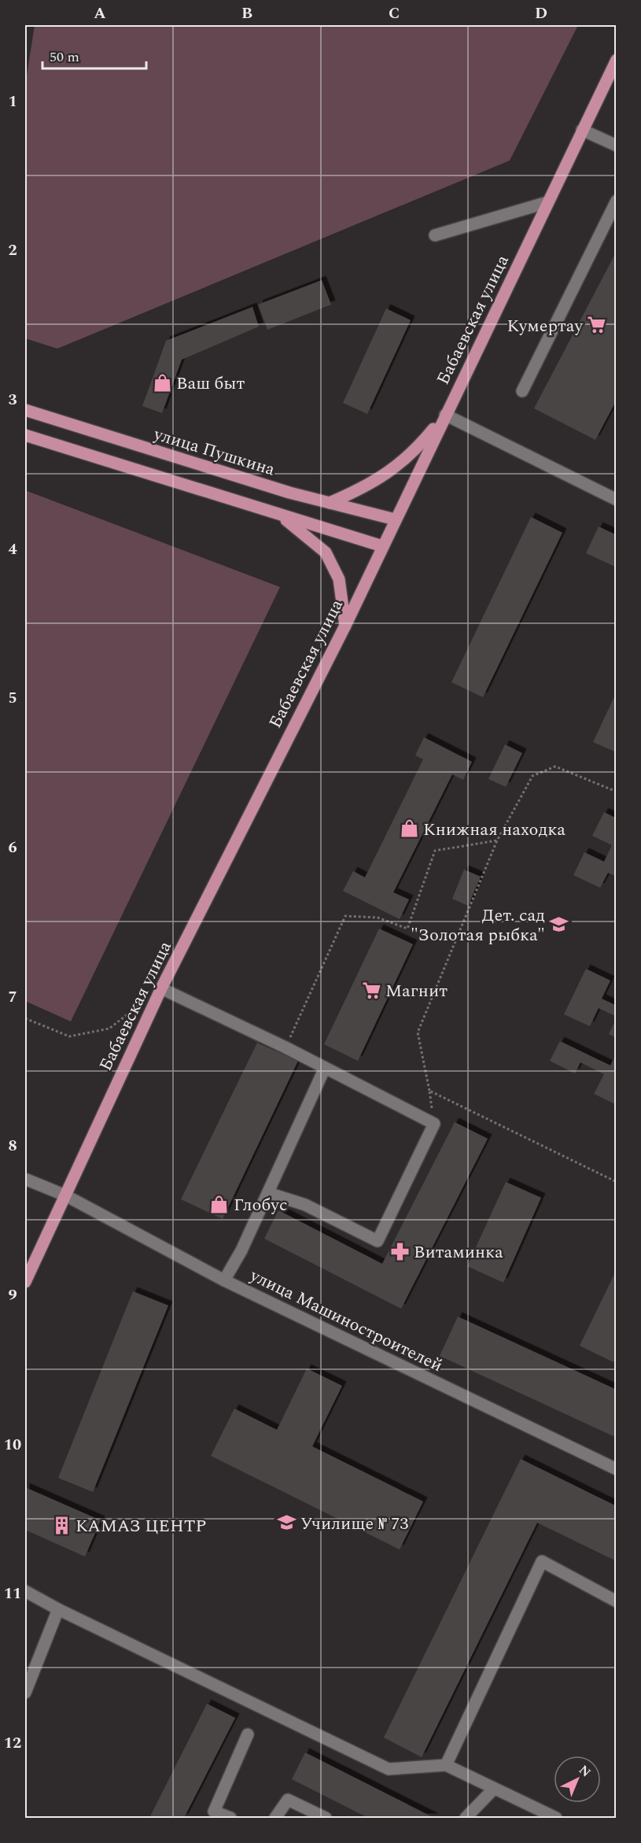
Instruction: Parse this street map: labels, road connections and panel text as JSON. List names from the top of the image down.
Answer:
{
  "streets": {
    "main road": ["Бабаевская улица", "улица Пушкина"],
    "street": ["улица Машиностроителей"]
  },
  "crossings": [
    ["Бабаевская улица", "улица Пушкина"],
    ["Бабаевская улица", "улица Машиностроителей"]
  ],
  "places": {
    "supermarket": ["Кумертау", "Магнит"],
    "shop": ["Ваш быт", "Книжная находка", "Глобус"],
    "school or university": ["Дет. сад \"Золотая рыбка\"", "Училище № 73"],
    "pharmacy": ["Витаминка"],
    "building": ["КАМАЗ ЦЕНТР"]
  },
  "scale_bar": "50 m",
  "north": "top right",
  "grid": {
    "columns": [
      "A",
      "B",
      "C",
      "D"
    ],
    "rows": [
      "1",
      "2",
      "3",
      "4",
      "5",
      "6",
      "7",
      "8",
      "9",
      "10",
      "11",
      "12"
    ]
  }
}
